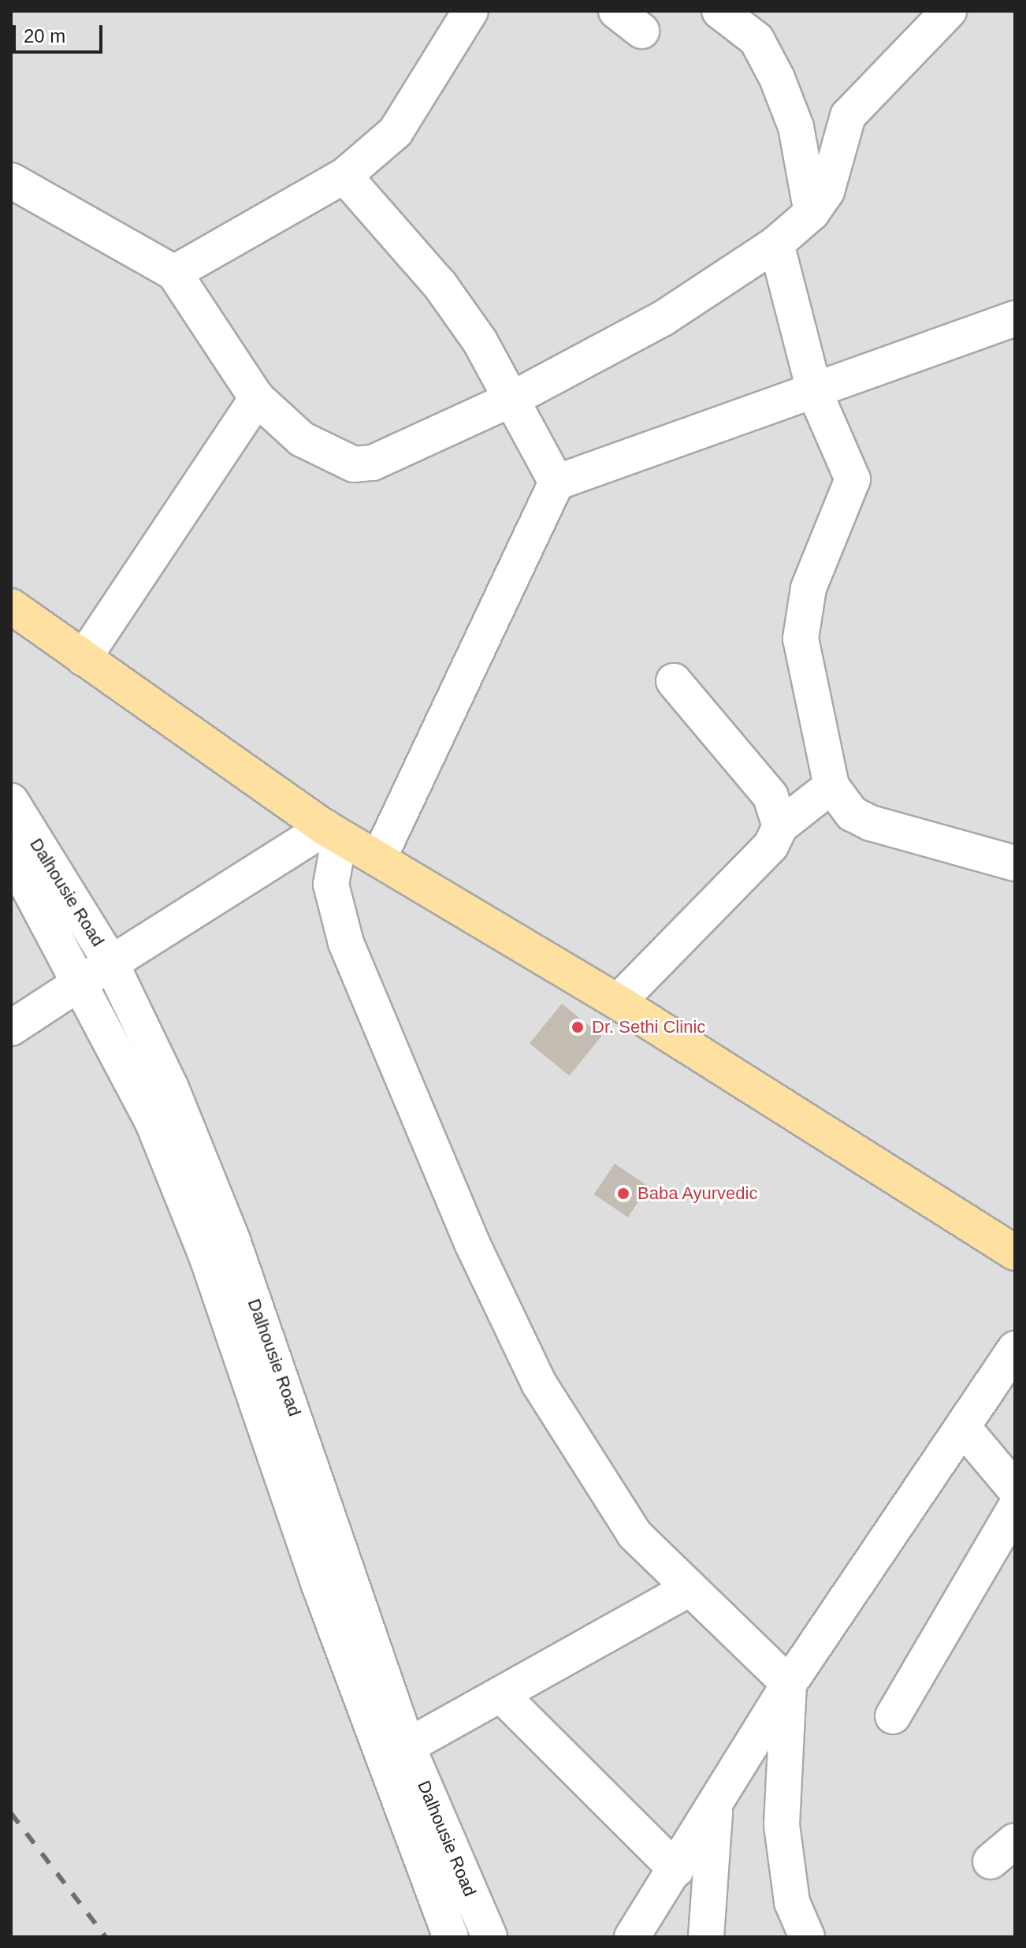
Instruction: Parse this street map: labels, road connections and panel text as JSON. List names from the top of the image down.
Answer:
{
  "streets": {
    "street": ["Dalhousie Road"]
  },
  "places": ["Dr. Sethi Clinic", "Baba Ayurvedic"],
  "scale_bar": "20 m"
}
